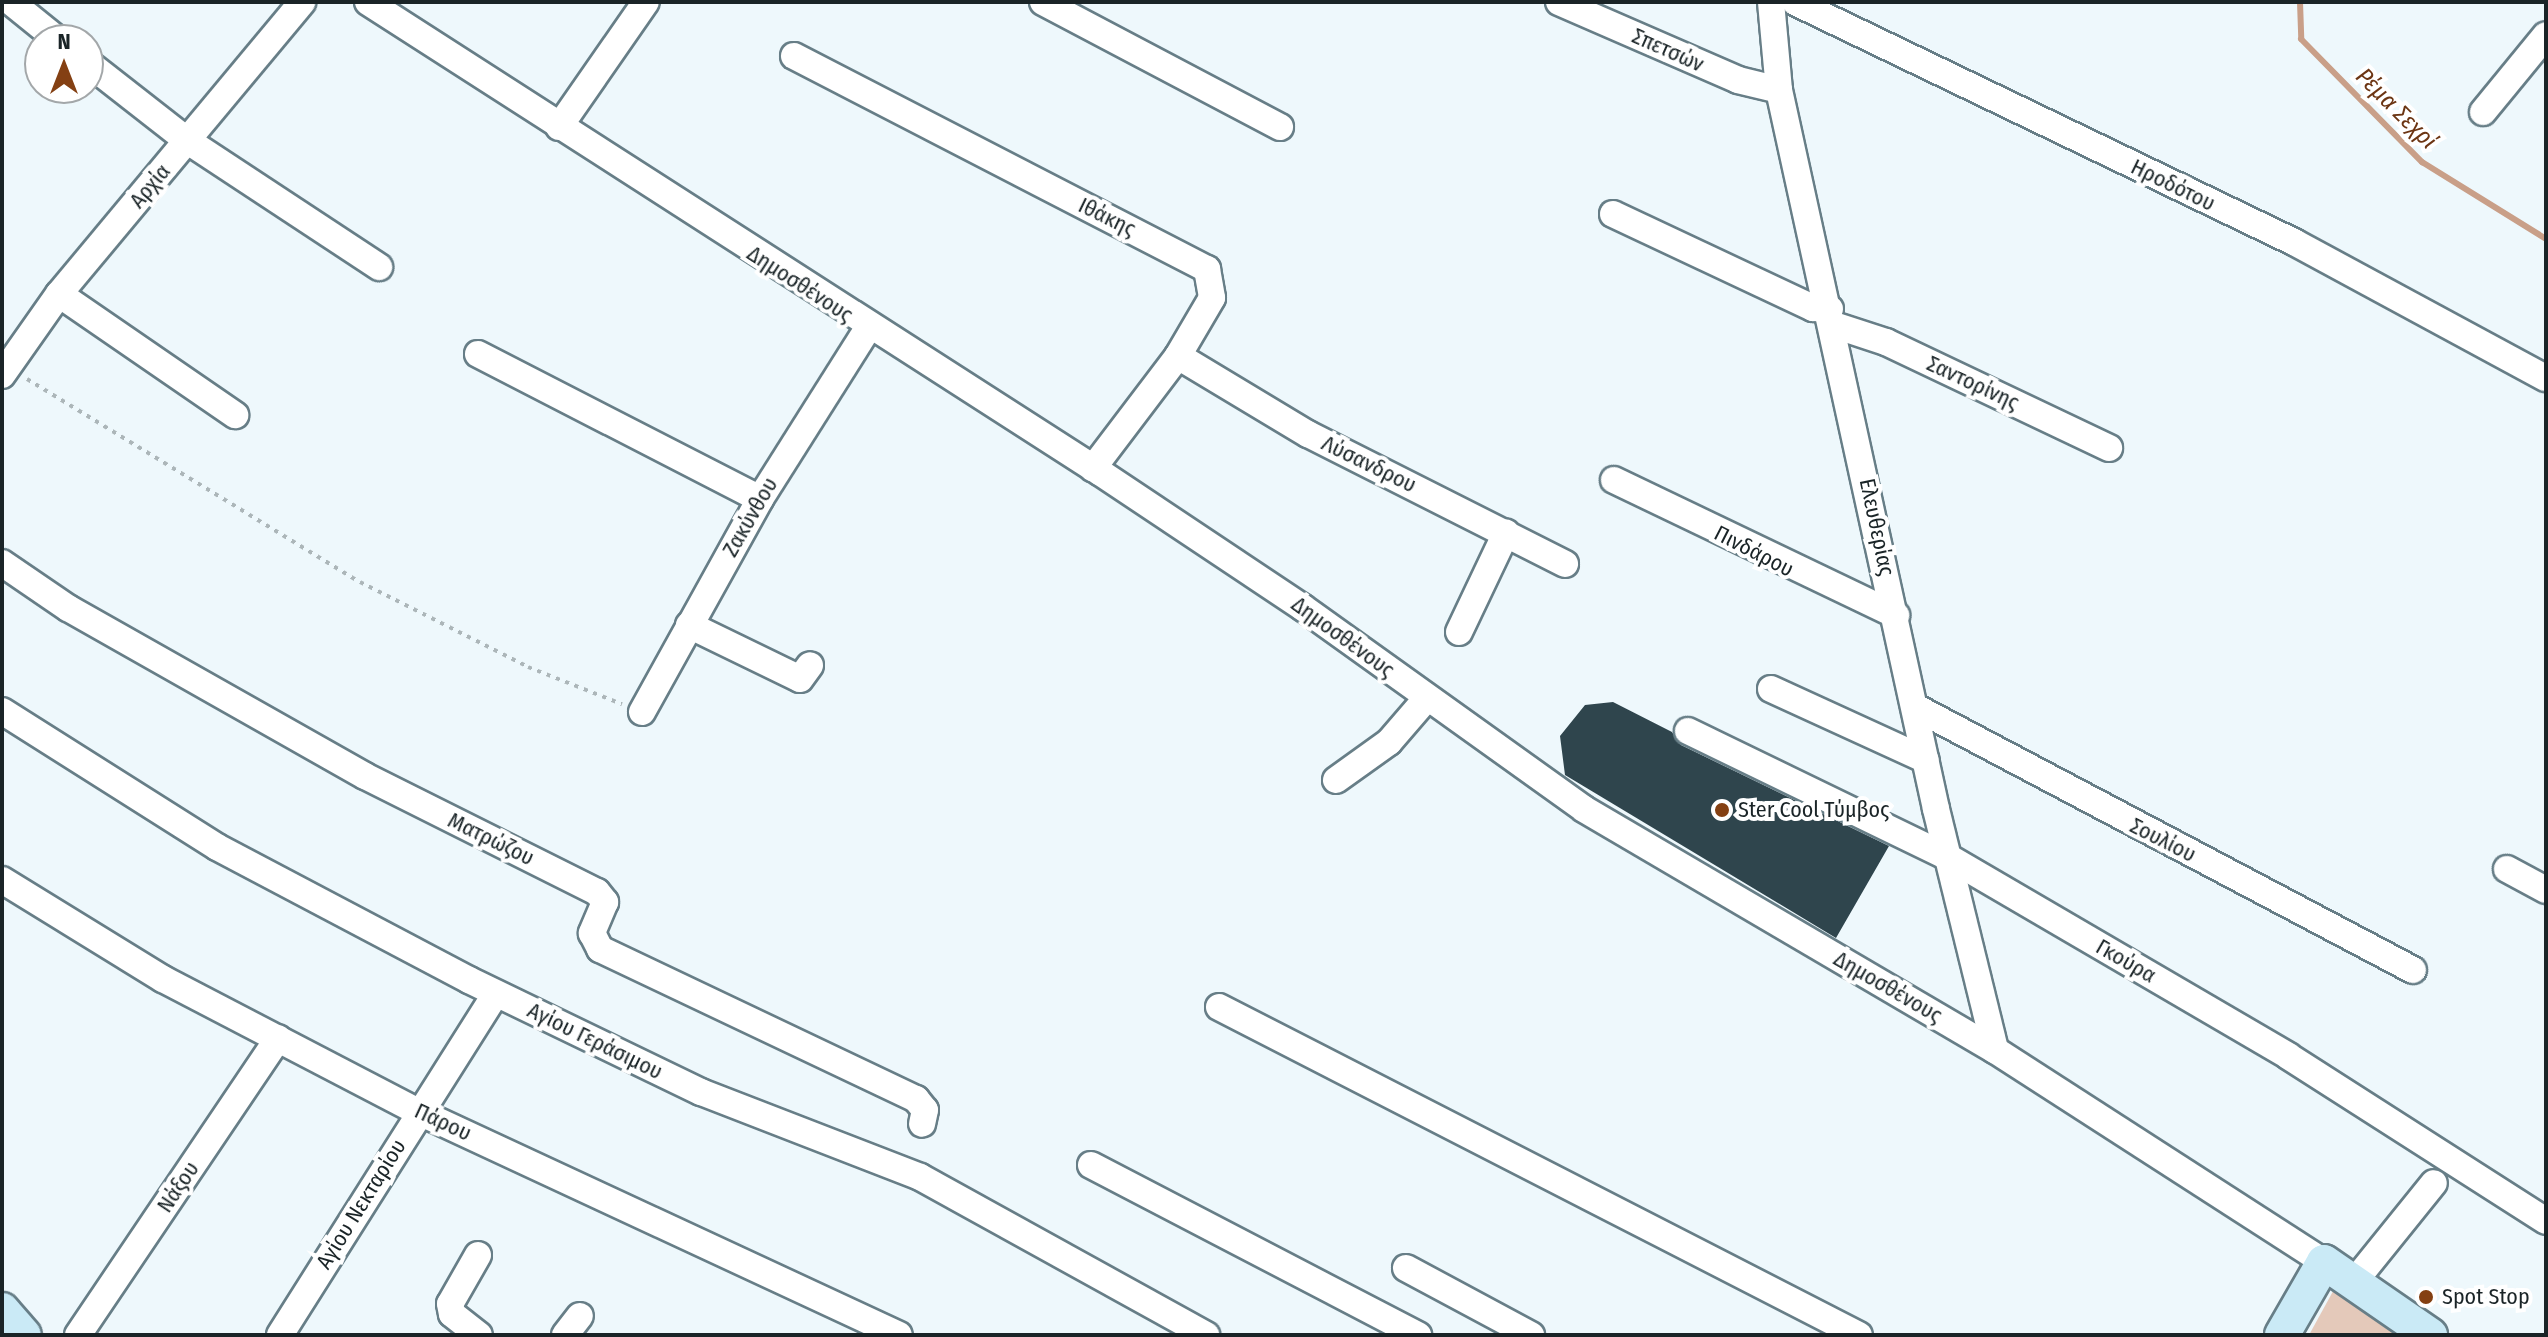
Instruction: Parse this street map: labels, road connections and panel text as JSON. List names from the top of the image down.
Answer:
{
  "streets": {
    "street": [
      "Σπετσών",
      "Ηροδότου",
      "Αρχία",
      "Ιθάκης",
      "Δημοσθένους",
      "Σαντορίνης",
      "Λύσανδρου",
      "Ζακύνθου",
      "Ελευθερίας",
      "Πινδάρου",
      "Ματρώζου",
      "Σουλίου",
      "Γκούρα",
      "Αγίου Γεράσιμου",
      "Πάρου",
      "Νάξου",
      "Αγίου Νεκταρίου"
    ]
  },
  "crossings": [
    ["Σπετσών", "Ελευθερίας"],
    ["Ιθάκης", "Δημοσθένους"],
    ["Ιθάκης", "Λύσανδρου"],
    ["Δημοσθένους", "Ζακύνθου"],
    ["Δημοσθένους", "Ελευθερίας"],
    ["Σαντορίνης", "Ελευθερίας"],
    ["Ελευθερίας", "Πινδάρου"],
    ["Ελευθερίας", "Σουλίου"],
    ["Ελευθερίας", "Γκούρα"],
    ["Αγίου Γεράσιμου", "Αγίου Νεκταρίου"],
    ["Πάρου", "Νάξου"],
    ["Πάρου", "Αγίου Νεκταρίου"]
  ],
  "water": ["Ρέμα Σεχρί"],
  "places": ["Ster Cool Τύμβος", "Spot Stop"],
  "north": "top"
}
